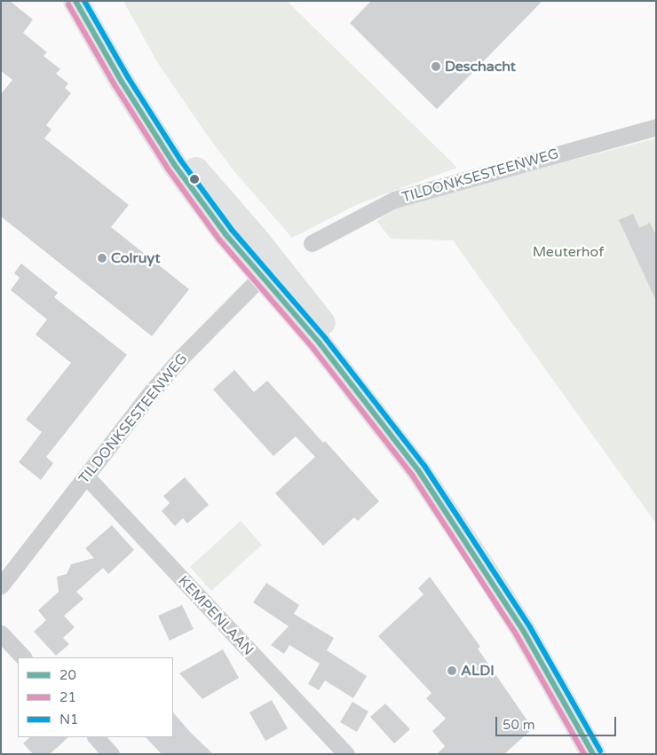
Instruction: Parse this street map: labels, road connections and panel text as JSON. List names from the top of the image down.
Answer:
{
  "streets": {
    "street": ["TILDONKSESTEENWEG", "KEMPENLAAN"]
  },
  "crossings": [
    ["TILDONKSESTEENWEG", "KEMPENLAAN"]
  ],
  "parks": ["Meuterhof"],
  "places": ["Deschacht", "Colruyt", "ALDI"],
  "lines": ["transit line 20", "transit line N1", "transit line 21"],
  "legend": ["20", "21", "N1"],
  "scale_bar": "50 m"
}
